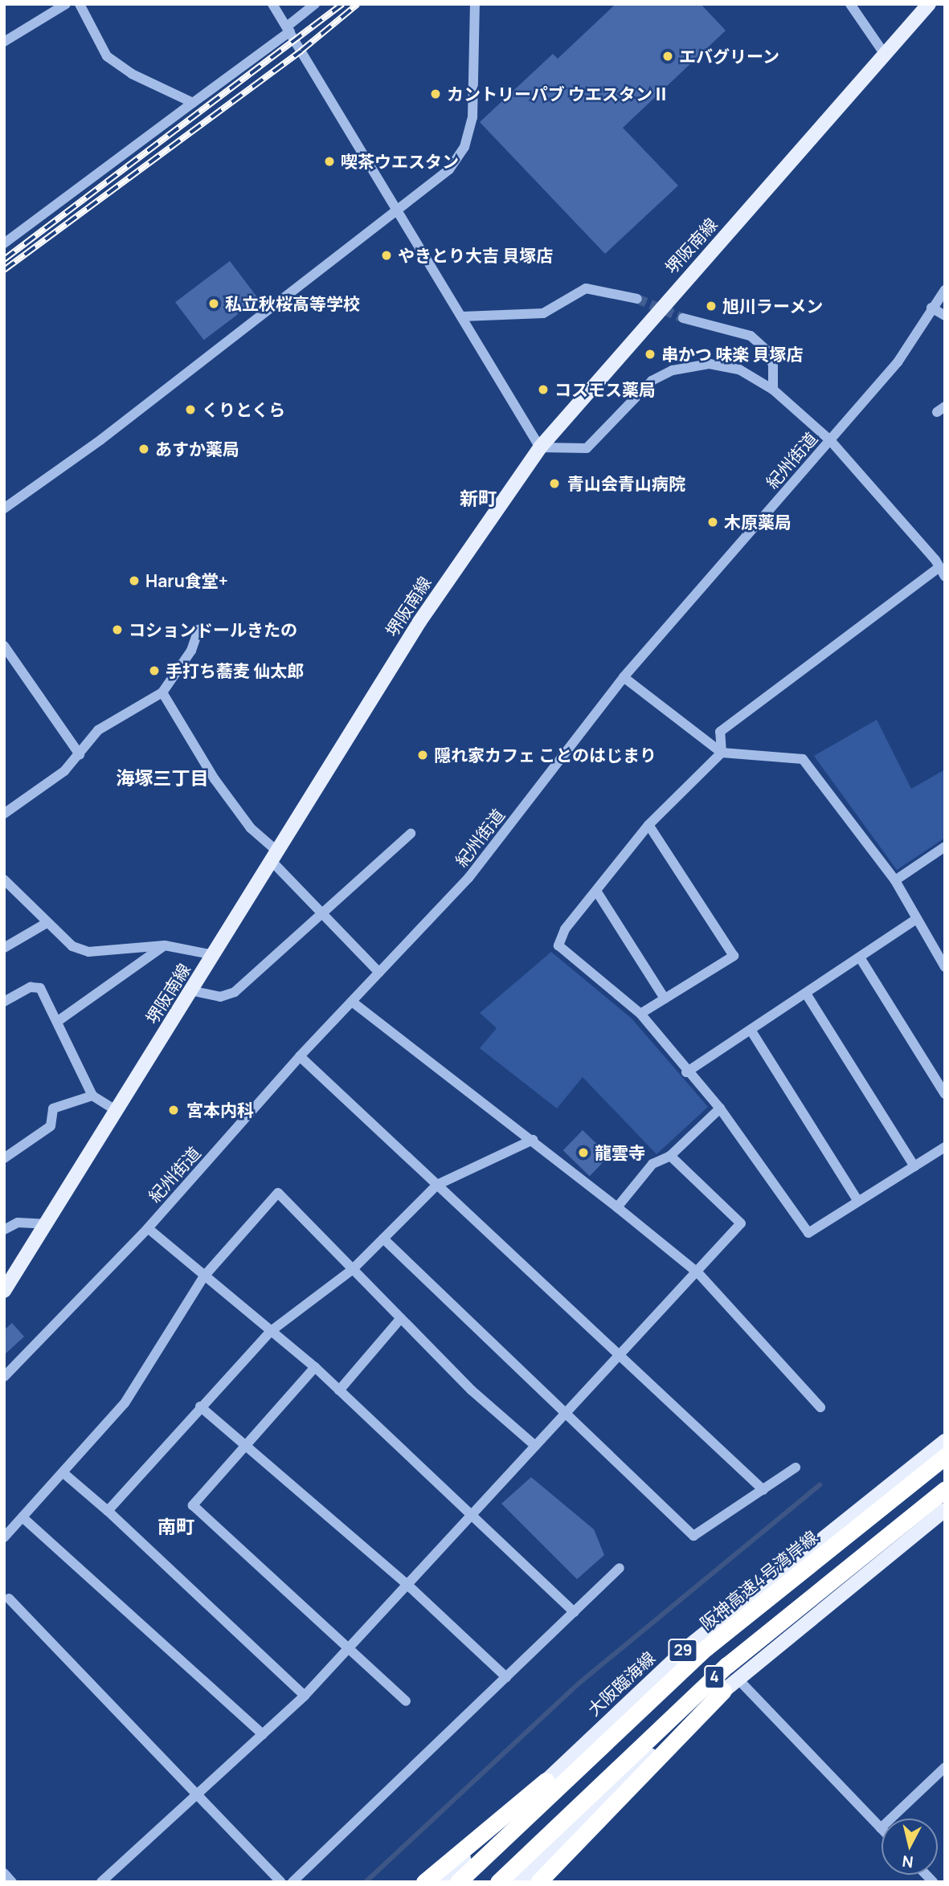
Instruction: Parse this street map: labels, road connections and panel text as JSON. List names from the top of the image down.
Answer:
{
  "streets": {
    "highway": ["阪神高速4号湾岸線", "4"],
    "main road": ["堺阪南線", "29", "大阪臨海線"],
    "street": ["紀州街道"]
  },
  "districts": ["新町", "海塚三丁目", "南町"],
  "places": [
    "エバグリーン",
    "カントリーパブ ウエスタンⅡ",
    "喫茶ウエスタン",
    "やきとり大吉 貝塚店",
    "私立秋桜高等学校",
    "旭川ラーメン",
    "串かつ 味楽 貝塚店",
    "コスモス薬局",
    "くりとくら",
    "あすか薬局",
    "青山会青山病院",
    "木原薬局",
    "Haru食堂+",
    "コションドールきたの",
    "手打ち蕎麦 仙太郎",
    "隠れ家カフェ ことのはじまり",
    "宮本内科",
    "龍雲寺"
  ],
  "north": "bottom"
}
